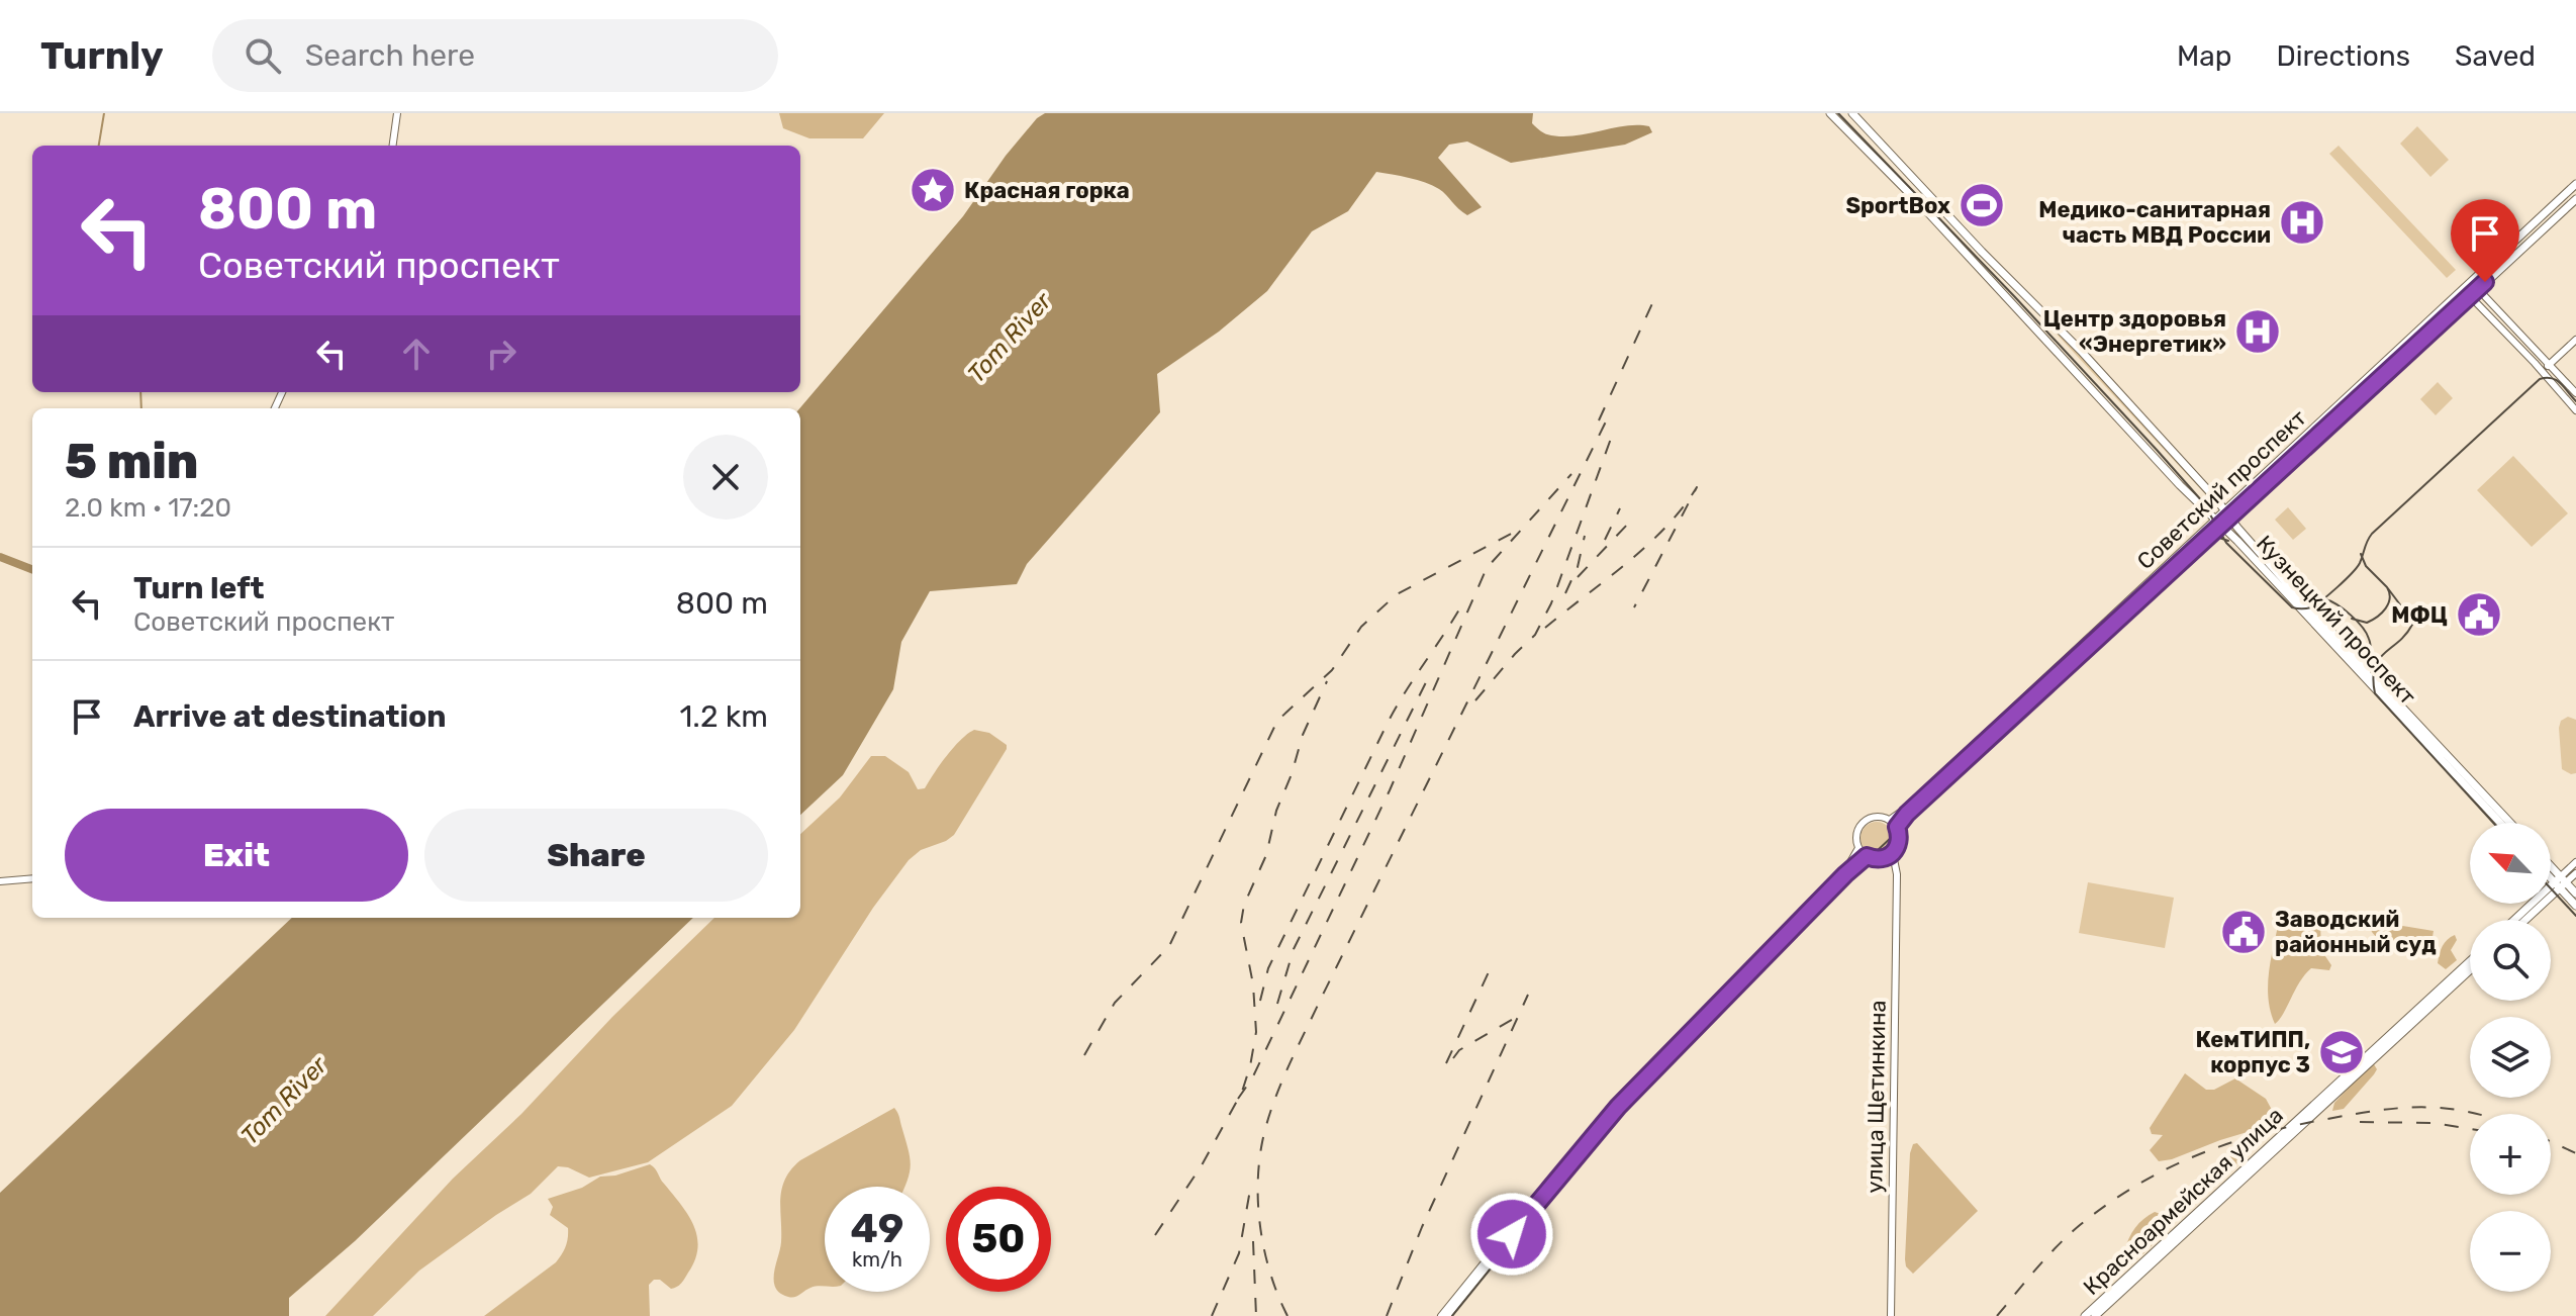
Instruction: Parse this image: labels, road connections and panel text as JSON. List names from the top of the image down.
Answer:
{
  "streets": {
    "main road": [
      "Советский проспект",
      "Кузнецкий проспект",
      "улица Щетинкина",
      "Красноармейская улица"
    ]
  },
  "crossings": [
    ["Советский проспект", "Кузнецкий проспект"],
    ["Советский проспект", "улица Щетинкина"]
  ],
  "water": ["Tom River"],
  "places": {
    "place": ["Красная горка"],
    "sports": ["SportBox"],
    "hospital": ["Медико-санитарная часть МВД России", "Центр здоровья «Энергетик»"],
    "public building": ["МФЦ", "Заводский районный суд"],
    "school or university": ["КемТИПП, корпус 3"]
  },
  "north": "top left",
  "page": {
    "header": "Turnly",
    "search": "Search here",
    "nav": ["Map", "Directions", "Saved"],
    "turn": ["800 m", "Советский проспект"],
    "heading": ["5 min", "2.0 km · 17:20"],
    "list": [
      {
        "name": "Turn left",
        "note": "Советский проспект",
        "value": "800 m"
      },
      {
        "name": "Arrive at destination",
        "value": "1.2 km"
      }
    ],
    "buttons": ["Exit", "Share"],
    "map_buttons": ["+", "−"],
    "speed": "49 km/h",
    "limit": "50"
  }
}
